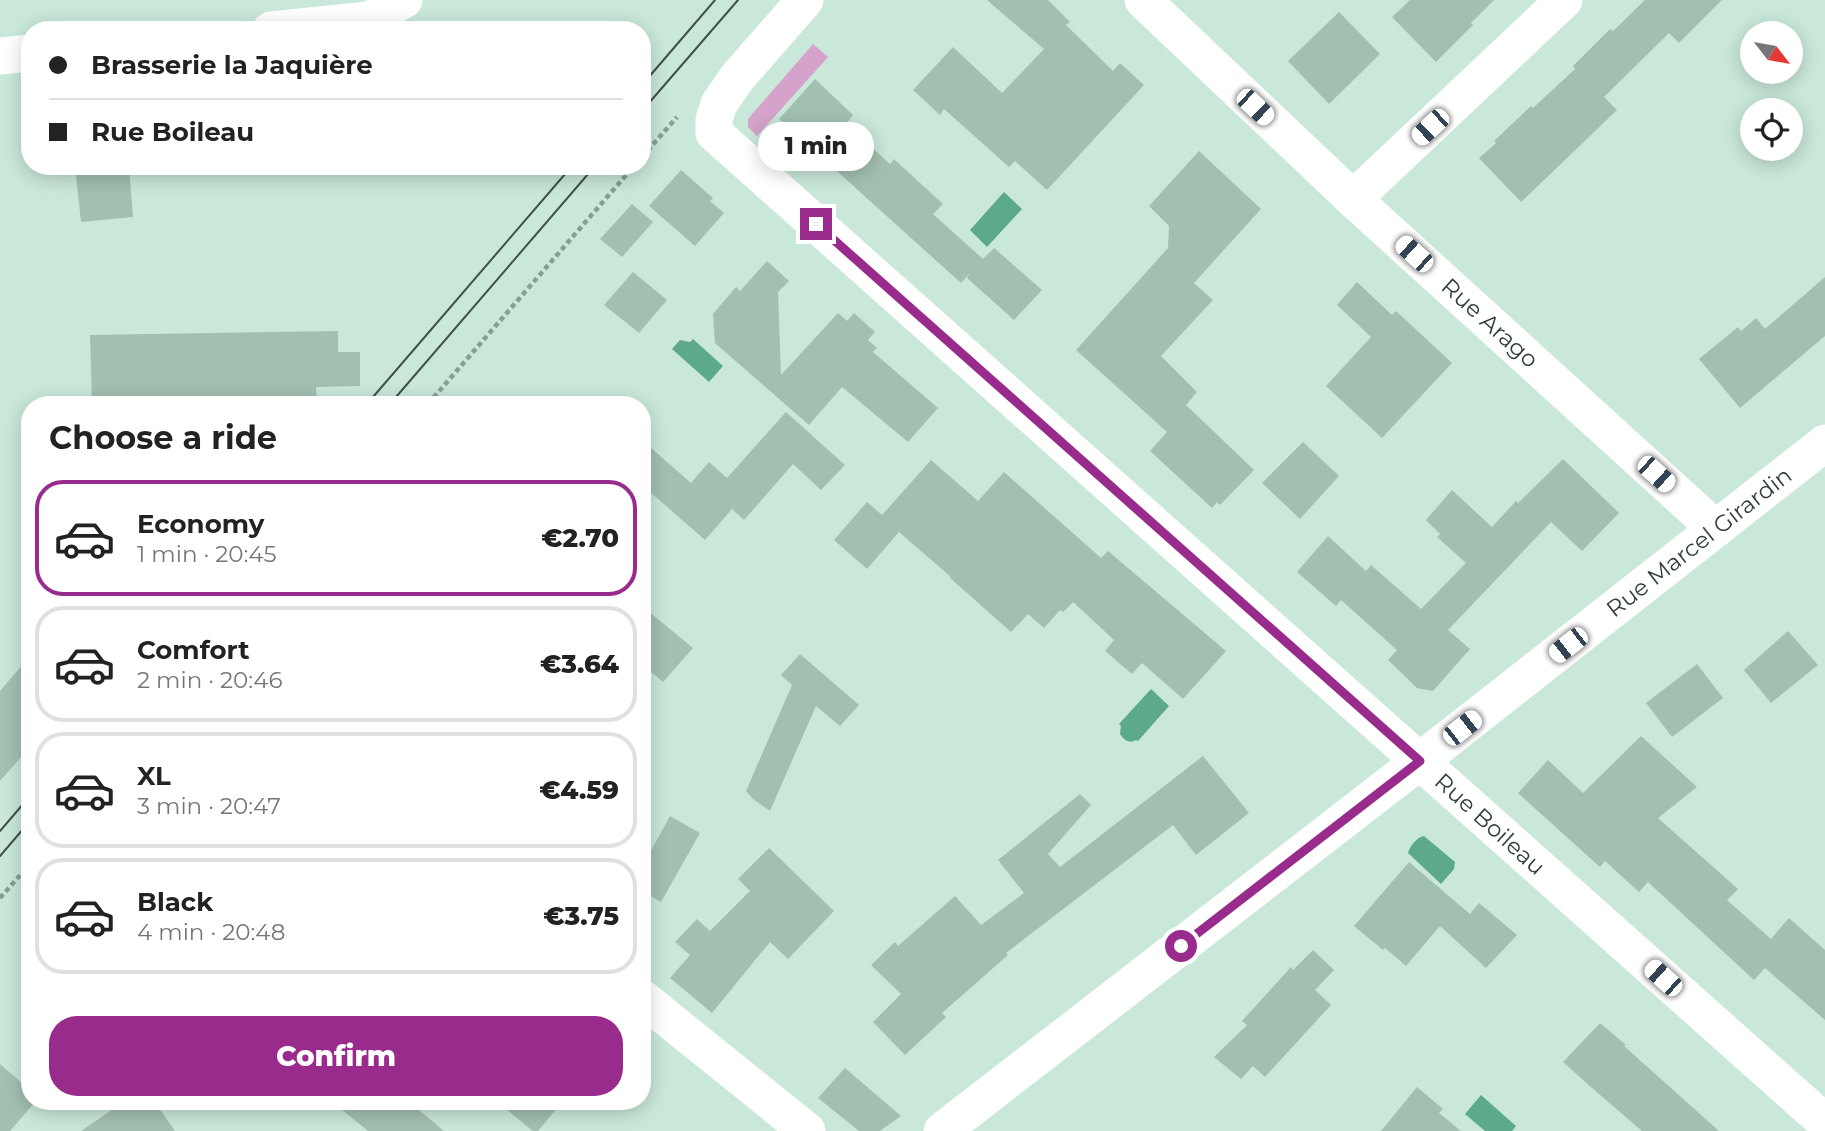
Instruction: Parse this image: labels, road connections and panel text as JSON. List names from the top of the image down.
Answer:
{
  "streets": {
    "street": ["Rue Arago", "Rue Marcel Girardin", "Rue Boileau"]
  },
  "crossings": [
    ["Rue Arago", "Rue Marcel Girardin"],
    ["Rue Marcel Girardin", "Rue Boileau"]
  ],
  "north": "bottom right",
  "page": {
    "banner": ["Brasserie la Jaquière", "Rue Boileau"],
    "bubble": "1 min",
    "heading": "Choose a ride",
    "list": [
      {
        "name": "Economy",
        "note": "1 min · 20:45",
        "value": "€2.70"
      },
      {
        "name": "Comfort",
        "note": "2 min · 20:46",
        "value": "€3.64"
      },
      {
        "name": "XL",
        "note": "3 min · 20:47",
        "value": "€4.59"
      },
      {
        "name": "Black",
        "note": "4 min · 20:48",
        "value": "€3.75"
      }
    ],
    "buttons": "Confirm"
  }
}
